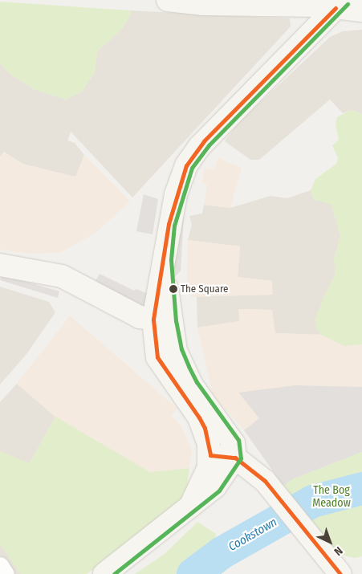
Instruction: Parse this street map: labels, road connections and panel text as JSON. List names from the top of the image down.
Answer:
{
  "water": ["Cookstown"],
  "parks": ["The Bog Meadow"],
  "places": ["The Square"],
  "north": "bottom right"
}
